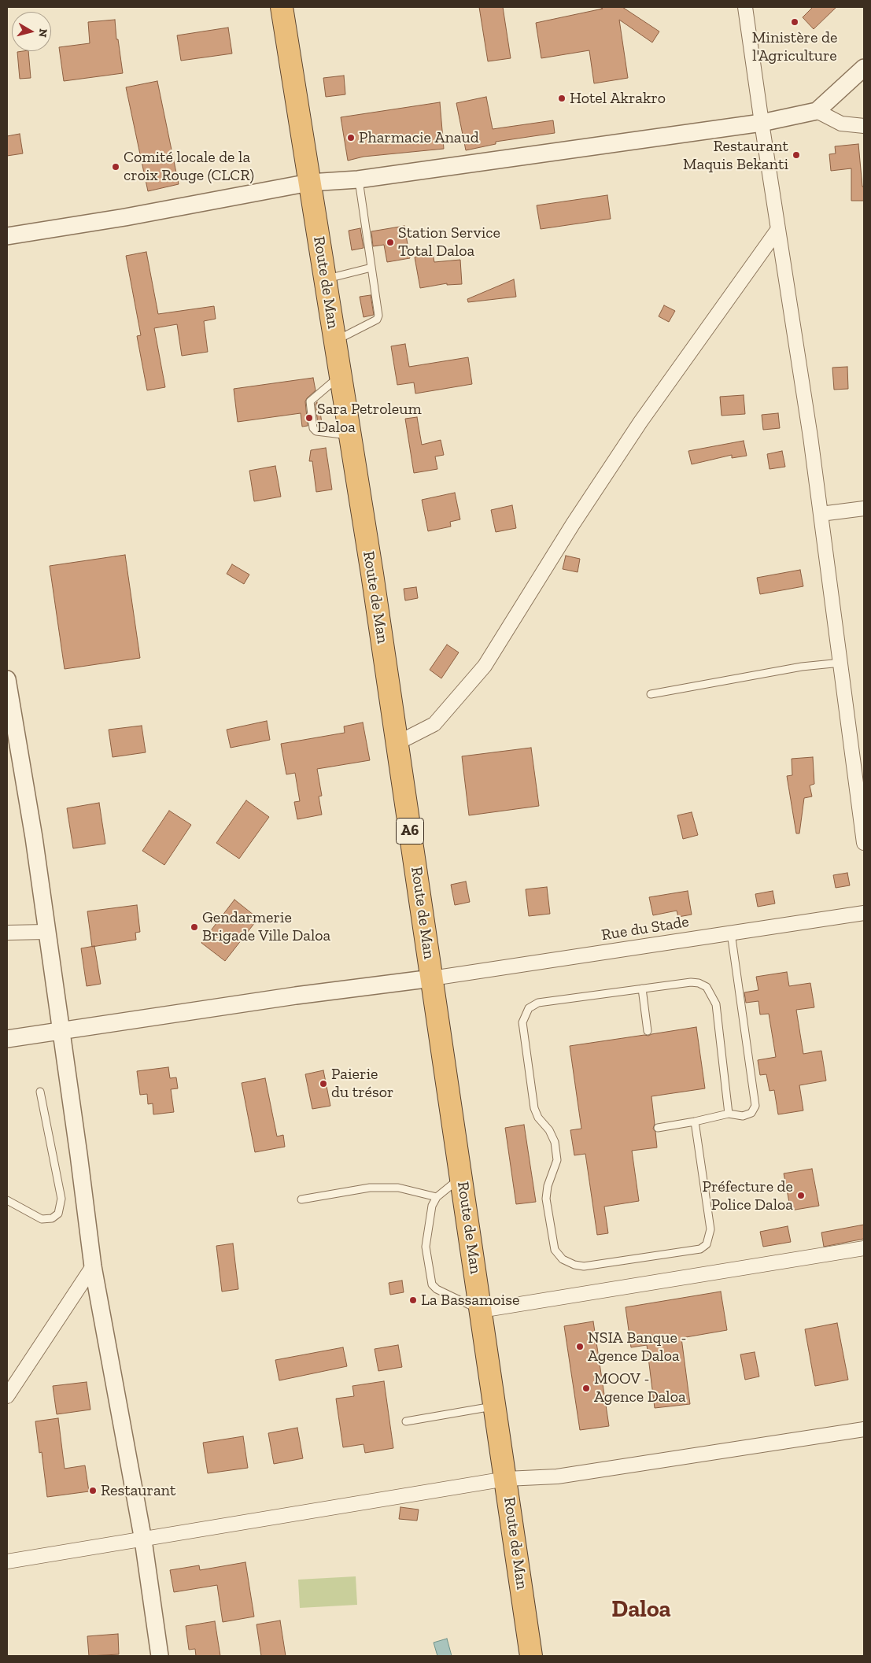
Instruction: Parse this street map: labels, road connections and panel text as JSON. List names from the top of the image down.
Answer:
{
  "streets": {
    "highway": ["Route de Man", "A6"],
    "street": ["Rue du Stade"]
  },
  "crossings": [
    ["Route de Man", "Rue du Stade"]
  ],
  "districts": ["Daloa"],
  "places": [
    "Ministère de l'Agriculture",
    "Hotel Akrakro",
    "Pharmacie Anaud",
    "Restaurant Maquis Bekanti",
    "Comité locale de la croix Rouge (CLCR)",
    "Station Service Total Daloa",
    "Sara Petroleum Daloa",
    "Gendarmerie Brigade Ville Daloa",
    "Paierie du trésor",
    "Préfecture de Police Daloa",
    "La Bassamoise",
    "NSIA Banque - Agence Daloa",
    "MOOV - Agence Daloa",
    "Restaurant"
  ],
  "north": "right"
}
